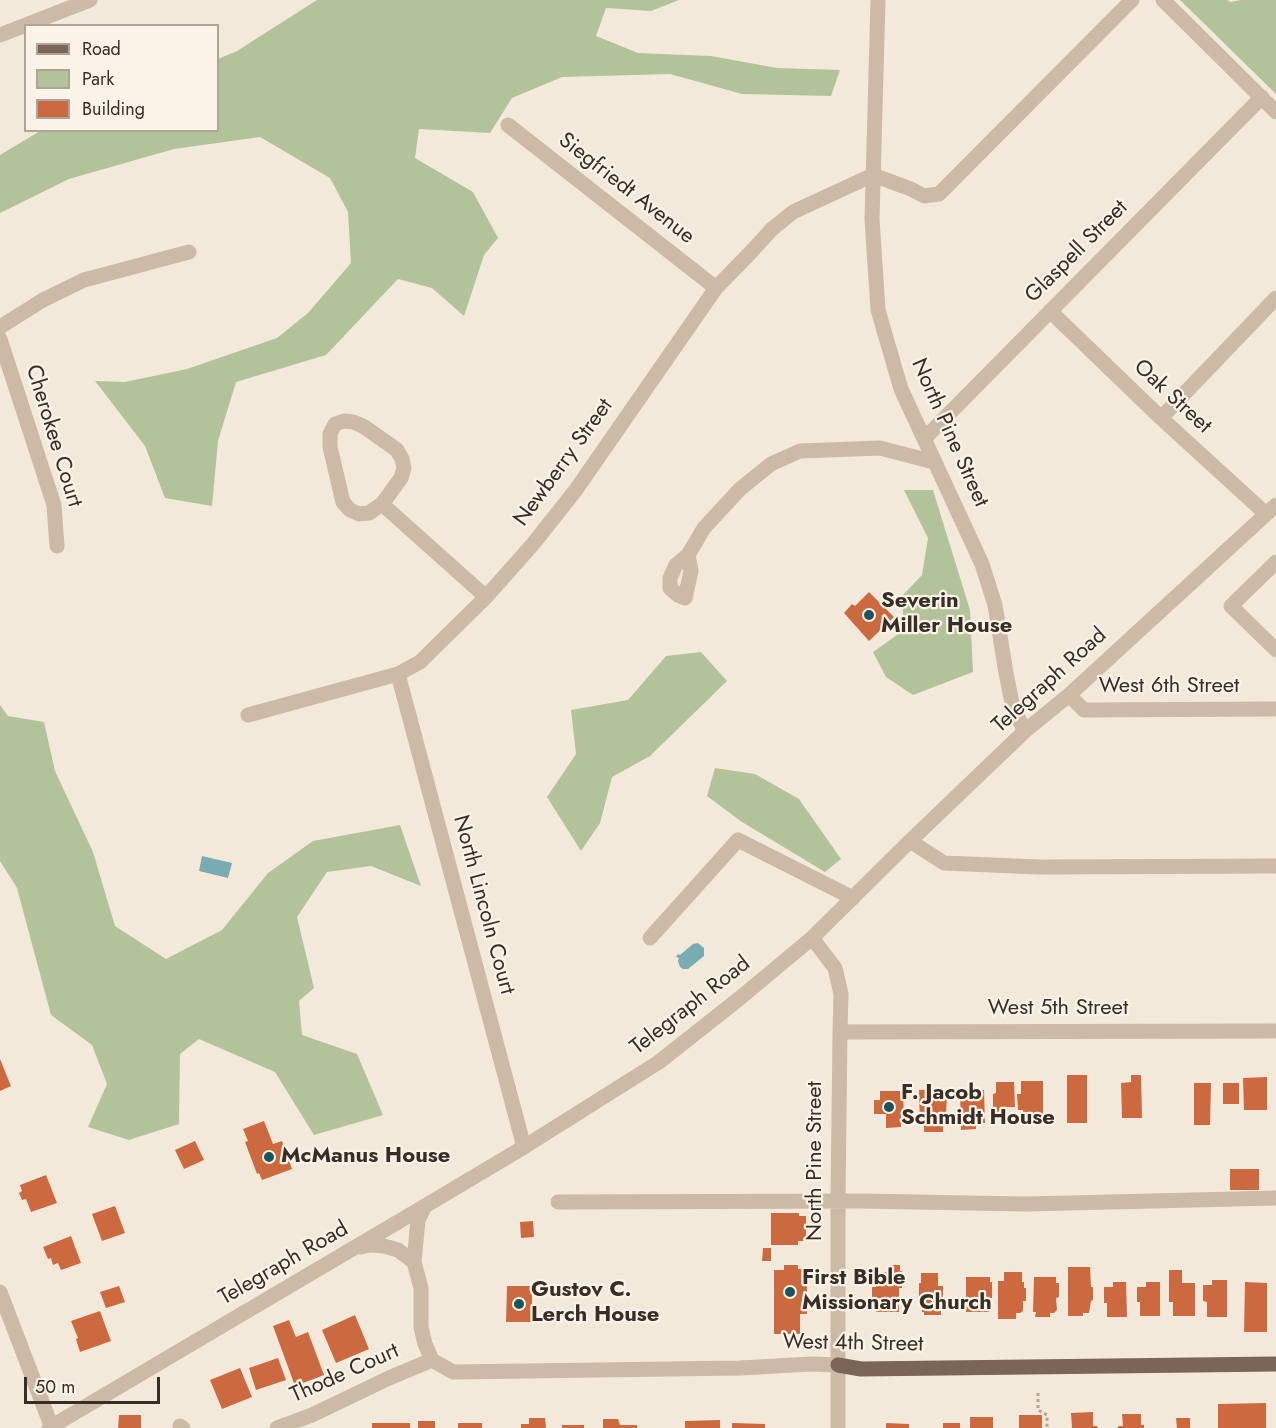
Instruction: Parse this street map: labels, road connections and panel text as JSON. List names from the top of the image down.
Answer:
{
  "streets": {
    "main road": ["West 4th Street"],
    "street": [
      "Siegfriedt Avenue",
      "Glaspell Street",
      "Oak Street",
      "North Pine Street",
      "Cherokee Court",
      "Newberry Street",
      "Telegraph Road",
      "West 6th Street",
      "North Lincoln Court",
      "West 5th Street",
      "Thode Court"
    ]
  },
  "crossings": [
    ["Siegfriedt Avenue", "Newberry Street"],
    ["Glaspell Street", "Oak Street"],
    ["Glaspell Street", "North Pine Street"],
    ["Oak Street", "Telegraph Road"],
    ["North Pine Street", "Newberry Street"],
    ["North Pine Street", "Telegraph Road"],
    ["North Pine Street", "West 5th Street"],
    ["North Pine Street", "West 4th Street"],
    ["Newberry Street", "North Lincoln Court"],
    ["Telegraph Road", "West 6th Street"],
    ["Telegraph Road", "North Lincoln Court"],
    ["West 4th Street", "Thode Court"]
  ],
  "places": [
    "Severin Miller House",
    "F. Jacob Schmidt House",
    "McManus House",
    "First Bible Missionary Church",
    "Gustov C. Lerch House"
  ],
  "legend": ["Road", "Park", "Building"],
  "scale_bar": "50 m"
}
